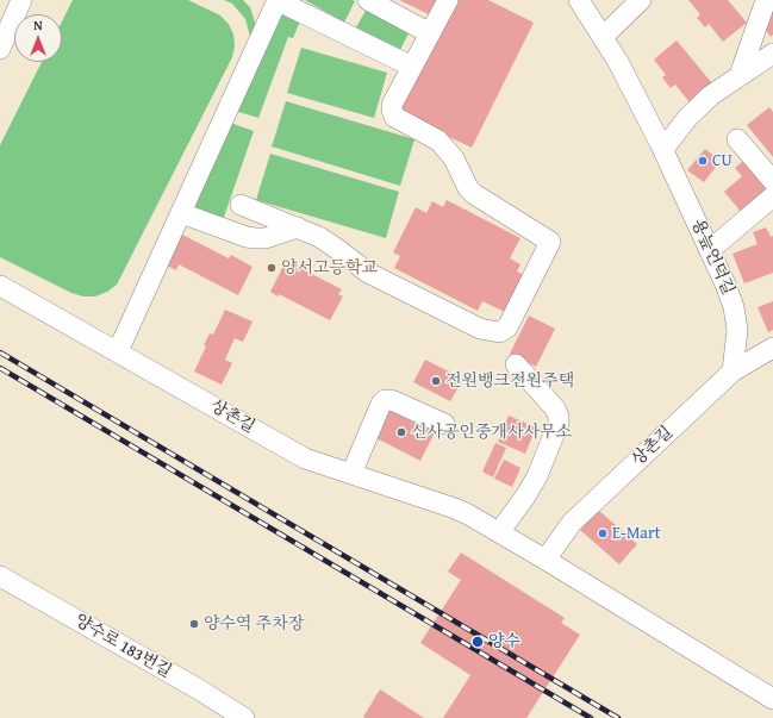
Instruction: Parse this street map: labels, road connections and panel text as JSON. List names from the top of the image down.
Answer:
{
  "streets": {
    "street": ["용늪언덕길", "상촌길", "양수로 183번길"]
  },
  "crossings": [
    ["용늪언덕길", "상촌길"]
  ],
  "places": [
    "CU",
    "양서고등학교",
    "전원뱅크전원주택",
    "신사공인중개사사무소",
    "E-Mart",
    "양수역 주차장",
    "양수"
  ],
  "north": "top"
}
